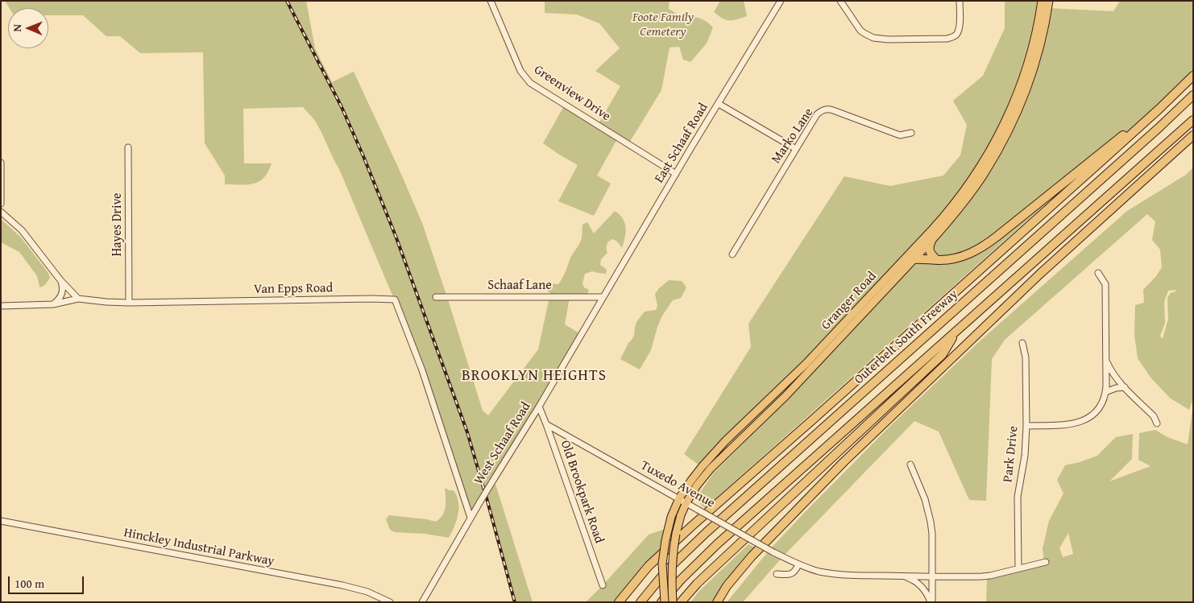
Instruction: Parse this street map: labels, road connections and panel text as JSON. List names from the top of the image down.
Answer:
{
  "streets": {
    "highway": ["Outerbelt South Freeway"],
    "main road": ["Granger Road"],
    "street": [
      "Greenview Drive",
      "Marko Lane",
      "East Schaaf Road",
      "Hayes Drive",
      "Schaaf Lane",
      "Van Epps Road",
      "West Schaaf Road",
      "Park Drive",
      "Tuxedo Avenue",
      "Old Brookpark Road",
      "Hinckley Industrial Parkway"
    ]
  },
  "crossings": [
    ["Greenview Drive", "East Schaaf Road"],
    ["East Schaaf Road", "Schaaf Lane"],
    ["East Schaaf Road", "West Schaaf Road"],
    ["Hayes Drive", "Van Epps Road"],
    ["Schaaf Lane", "West Schaaf Road"],
    ["Van Epps Road", "West Schaaf Road"],
    ["Granger Road", "Tuxedo Avenue"],
    ["West Schaaf Road", "Old Brookpark Road"],
    ["Park Drive", "Tuxedo Avenue"],
    ["Tuxedo Avenue", "Old Brookpark Road"]
  ],
  "districts": ["BROOKLYN HEIGHTS"],
  "parks": ["Foote Family Cemetery"],
  "scale_bar": "100 m",
  "north": "left"
}
